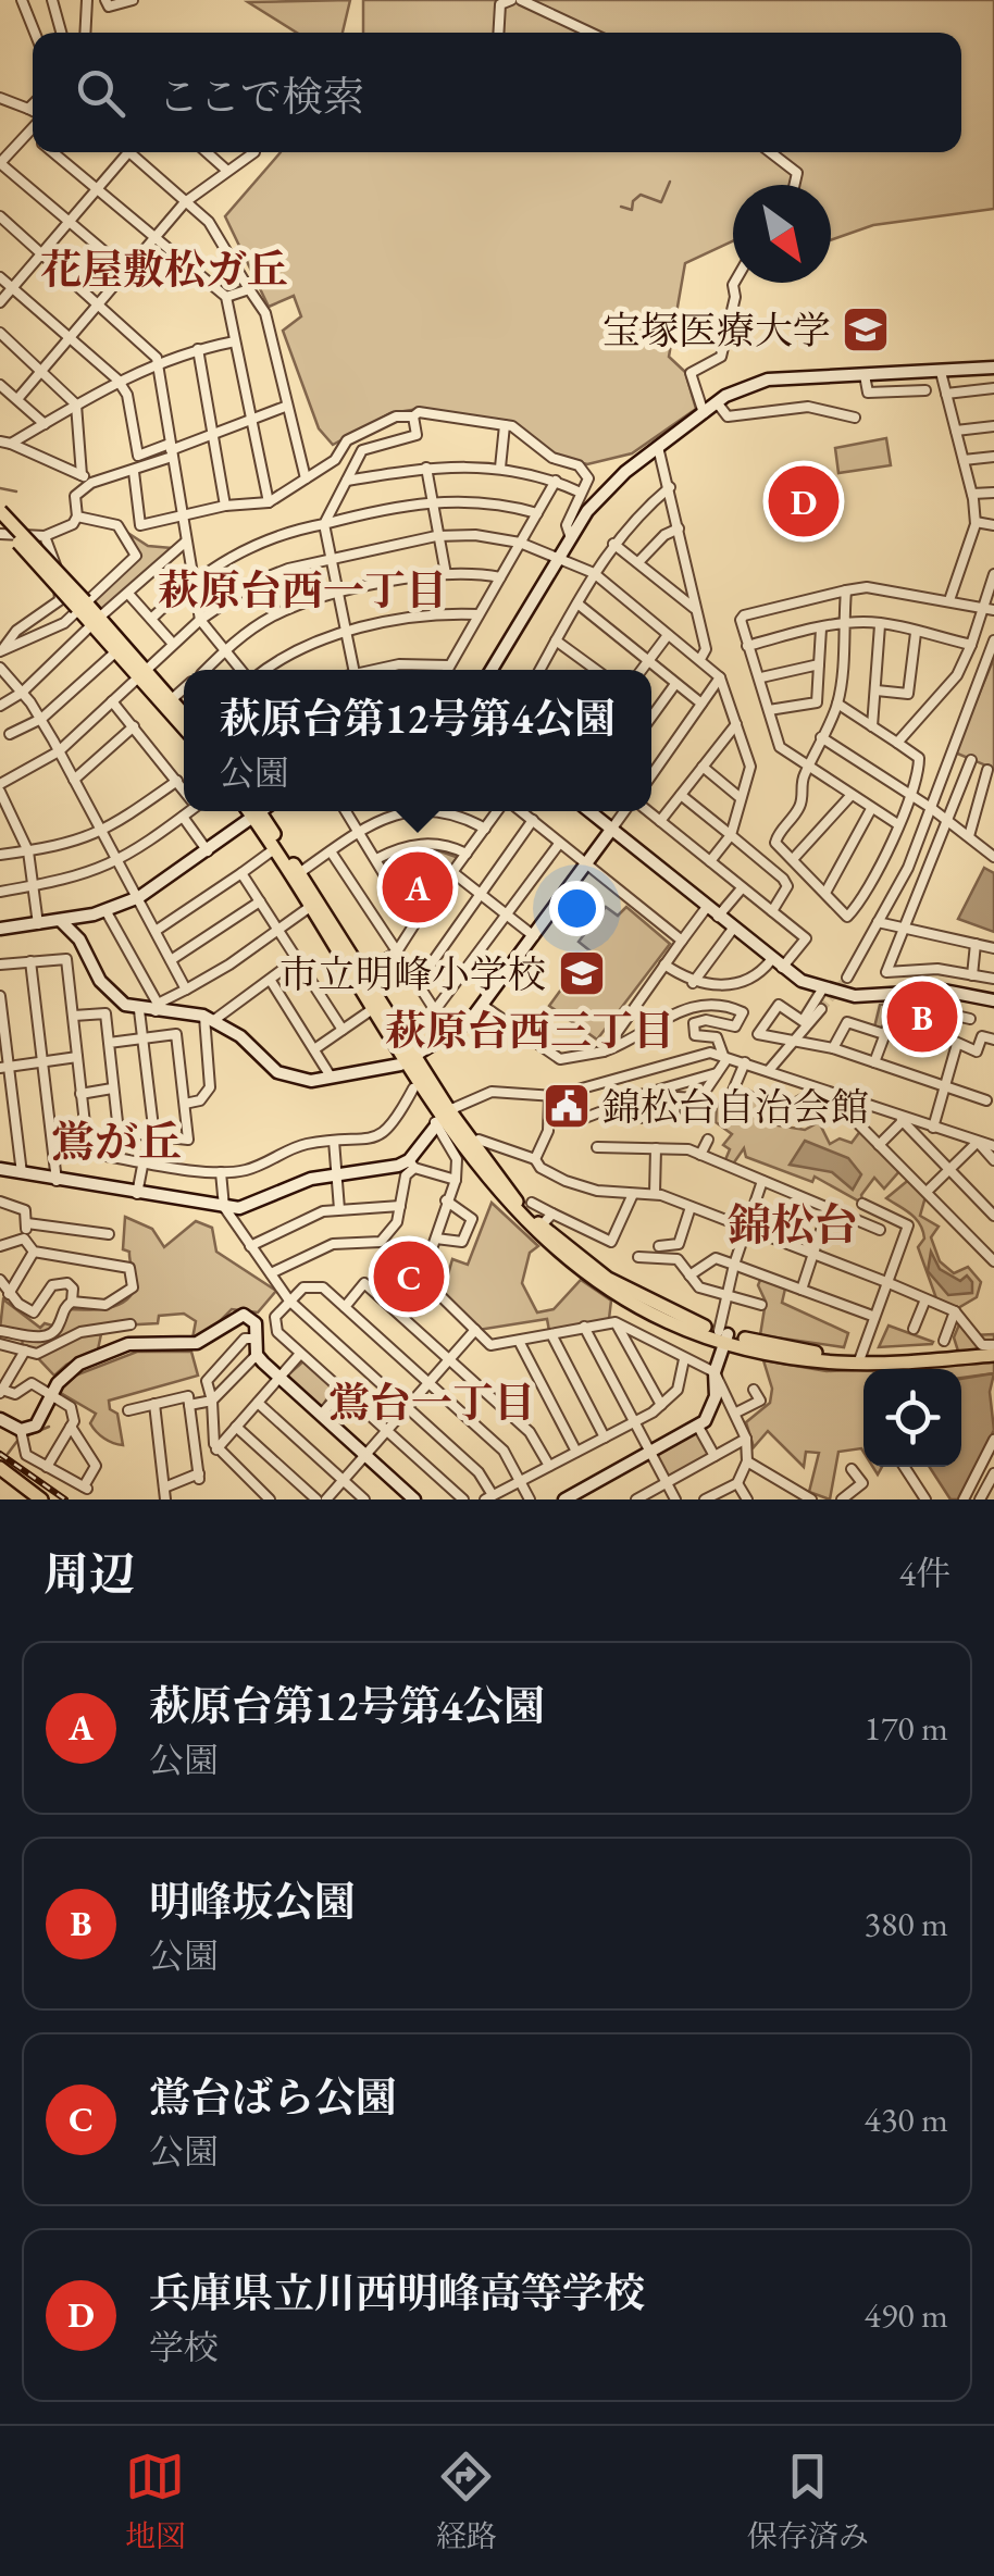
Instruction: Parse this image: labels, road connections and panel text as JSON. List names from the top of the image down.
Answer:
{
  "districts": [
    "花屋敷松ガ丘",
    "萩原台西一丁目",
    "萩原台西三丁目",
    "鴬が丘",
    "錦松台",
    "鴬台一丁目"
  ],
  "places": {
    "school or university": ["宝塚医療大学", "市立明峰小学校"],
    "public building": ["錦松台自治会館"]
  },
  "north": "bottom right",
  "page": {
    "search": "ここで検索",
    "pins": [
      "D",
      "A",
      "B",
      "C"
    ],
    "popup": ["萩原台第12号第4公園", "公園"],
    "heading": ["周辺", "4件"],
    "list": [
      {
        "mark": "A",
        "name": "萩原台第12号第4公園",
        "note": "公園",
        "value": "170 m"
      },
      {
        "mark": "B",
        "name": "明峰坂公園",
        "note": "公園",
        "value": "380 m"
      },
      {
        "mark": "C",
        "name": "鴬台ばら公園",
        "note": "公園",
        "value": "430 m"
      },
      {
        "mark": "D",
        "name": "兵庫県立川西明峰高等学校",
        "note": "学校",
        "value": "490 m"
      }
    ],
    "nav": ["地図", "経路", "保存済み"]
  }
}
